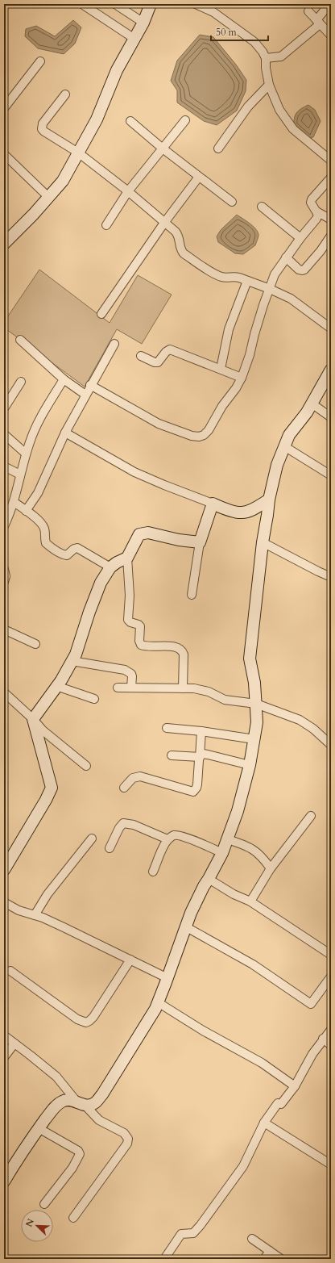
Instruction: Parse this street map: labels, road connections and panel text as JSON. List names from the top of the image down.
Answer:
{
  "scale_bar": "50 m",
  "north": "top left"
}
